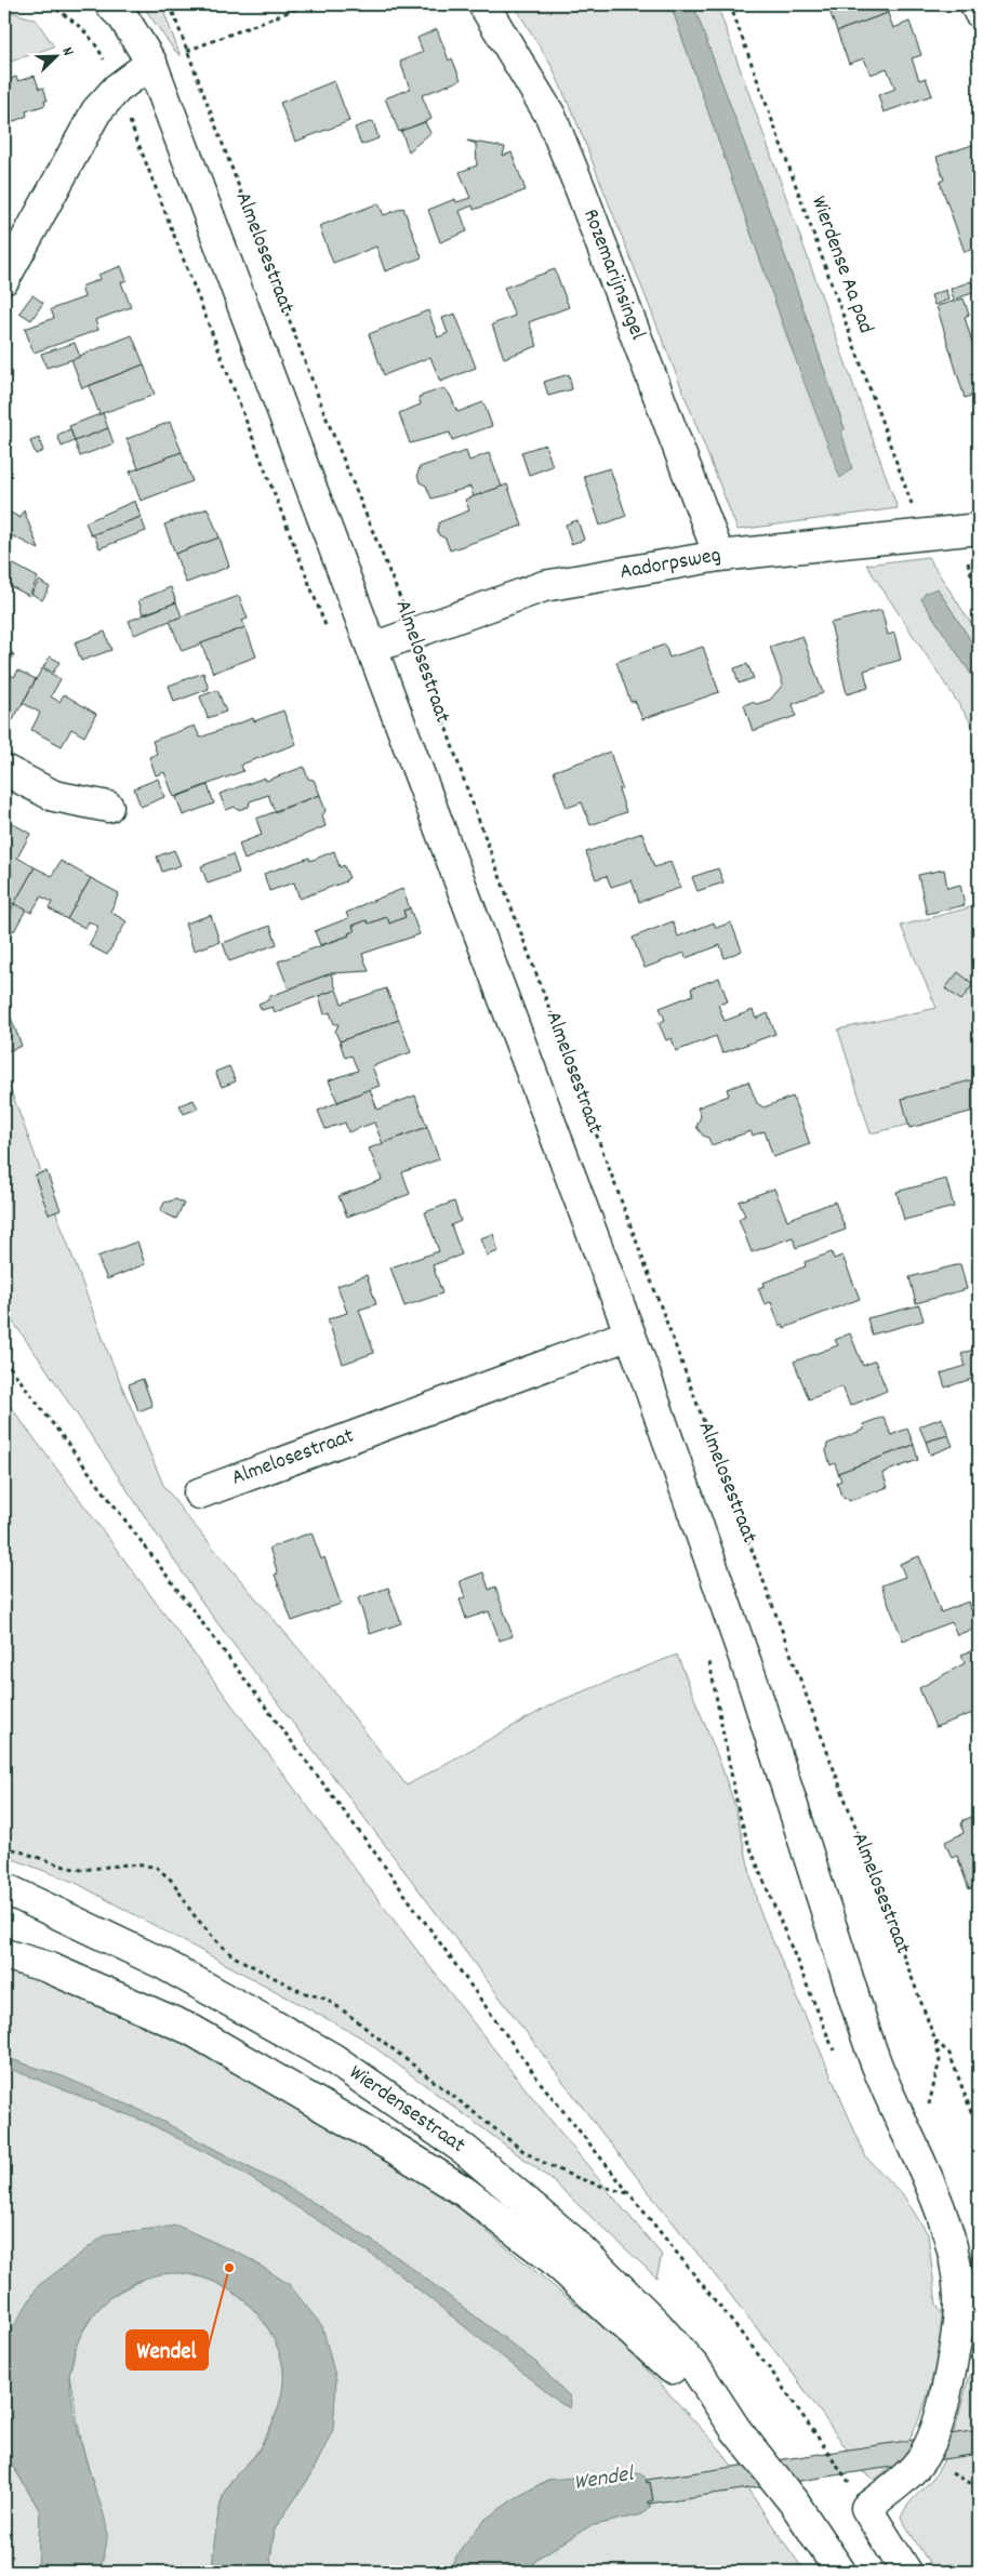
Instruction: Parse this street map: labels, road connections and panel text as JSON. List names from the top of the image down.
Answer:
{
  "streets": {
    "street": [
      "Almelosestraat",
      "Rozemarijnsingel",
      "Aadorpsweg",
      "Wierdensestraat"
    ],
    "path": ["Wierdense Aa pad"]
  },
  "crossings": [
    ["Almelosestraat", "Aadorpsweg"],
    ["Wierdense Aa pad", "Aadorpsweg"],
    ["Rozemarijnsingel", "Aadorpsweg"]
  ],
  "water": ["Wendel"],
  "places": ["Wendel"],
  "north": "top right"
}
